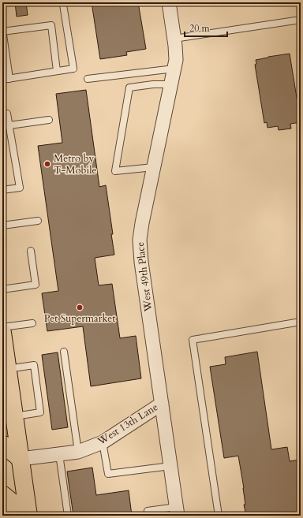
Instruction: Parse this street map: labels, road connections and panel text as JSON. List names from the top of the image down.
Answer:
{
  "streets": {
    "street": ["West 49th Place", "West 13th Lane"]
  },
  "crossings": [
    ["West 49th Place", "West 13th Lane"]
  ],
  "places": ["Metro by T-Mobile", "Pet Supermarket"],
  "scale_bar": "20 m"
}
